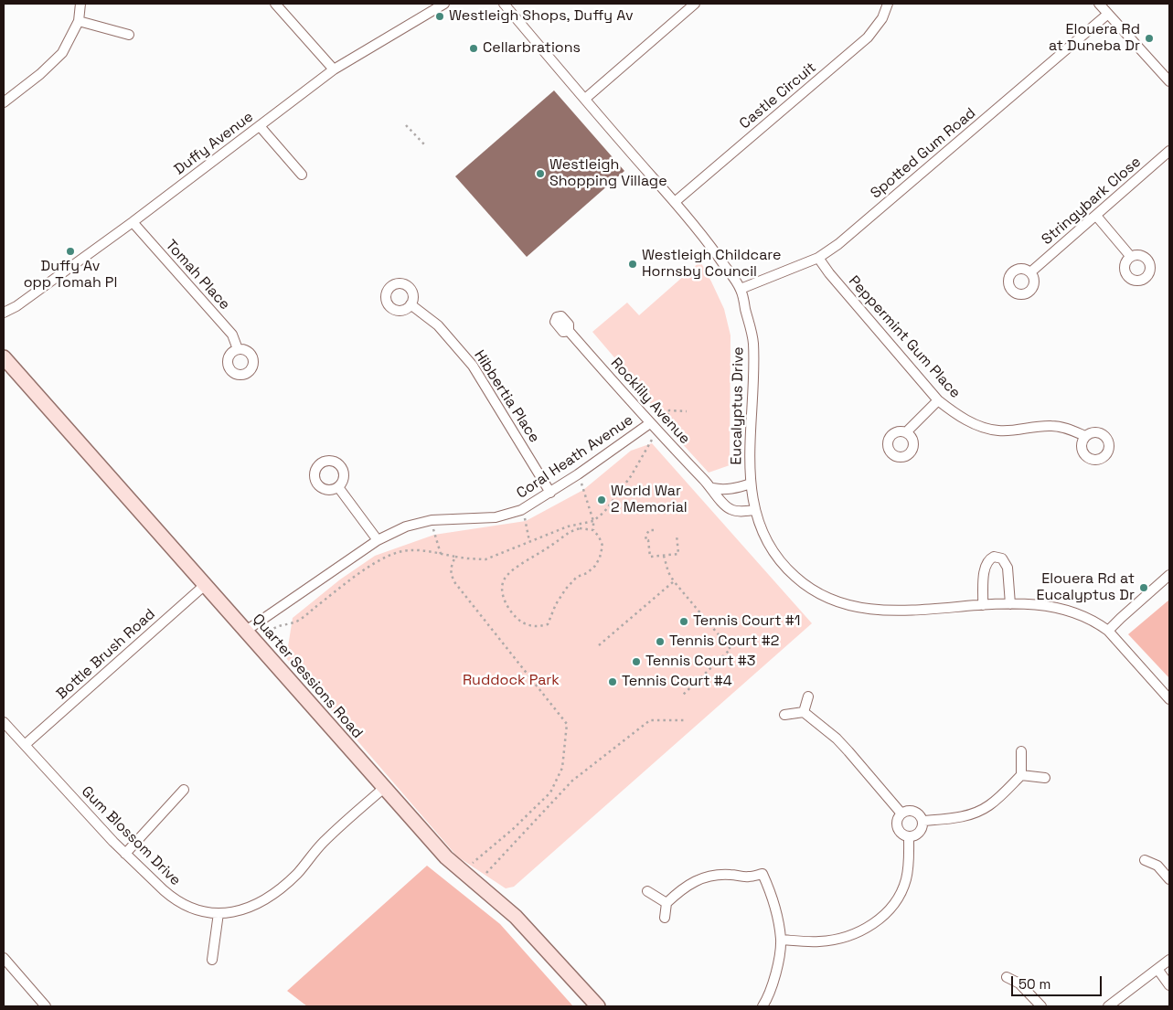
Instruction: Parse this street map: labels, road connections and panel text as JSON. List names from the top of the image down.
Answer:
{
  "streets": {
    "main road": ["Quarter Sessions Road"],
    "street": [
      "Castle Circuit",
      "Duffy Avenue",
      "Spotted Gum Road",
      "Stringybark Close",
      "Tomah Place",
      "Peppermint Gum Place",
      "Hibbertia Place",
      "Rocklily Avenue",
      "Eucalyptus Drive",
      "Coral Heath Avenue",
      "Bottle Brush Road",
      "Gum Blossom Drive"
    ]
  },
  "crossings": [
    ["Castle Circuit", "Eucalyptus Drive"],
    ["Duffy Avenue", "Tomah Place"],
    ["Spotted Gum Road", "Peppermint Gum Place"],
    ["Spotted Gum Road", "Eucalyptus Drive"],
    ["Hibbertia Place", "Coral Heath Avenue"],
    ["Rocklily Avenue", "Eucalyptus Drive"],
    ["Rocklily Avenue", "Coral Heath Avenue"],
    ["Coral Heath Avenue", "Quarter Sessions Road"],
    ["Bottle Brush Road", "Quarter Sessions Road"],
    ["Bottle Brush Road", "Gum Blossom Drive"],
    ["Quarter Sessions Road", "Gum Blossom Drive"]
  ],
  "parks": ["Ruddock Park"],
  "places": [
    "Westleigh Shops, Duffy Av",
    "Elouera Rd at Duneba Dr",
    "Cellarbrations",
    "Westleigh Shopping Village",
    "Duffy Av opp Tomah Pl",
    "Westleigh Childcare Hornsby Council",
    "World War 2 Memorial",
    "Elouera Rd at Eucalyptus Dr",
    "Tennis Court #1",
    "Tennis Court #2",
    "Tennis Court #3",
    "Tennis Court #4"
  ],
  "scale_bar": "50 m"
}
